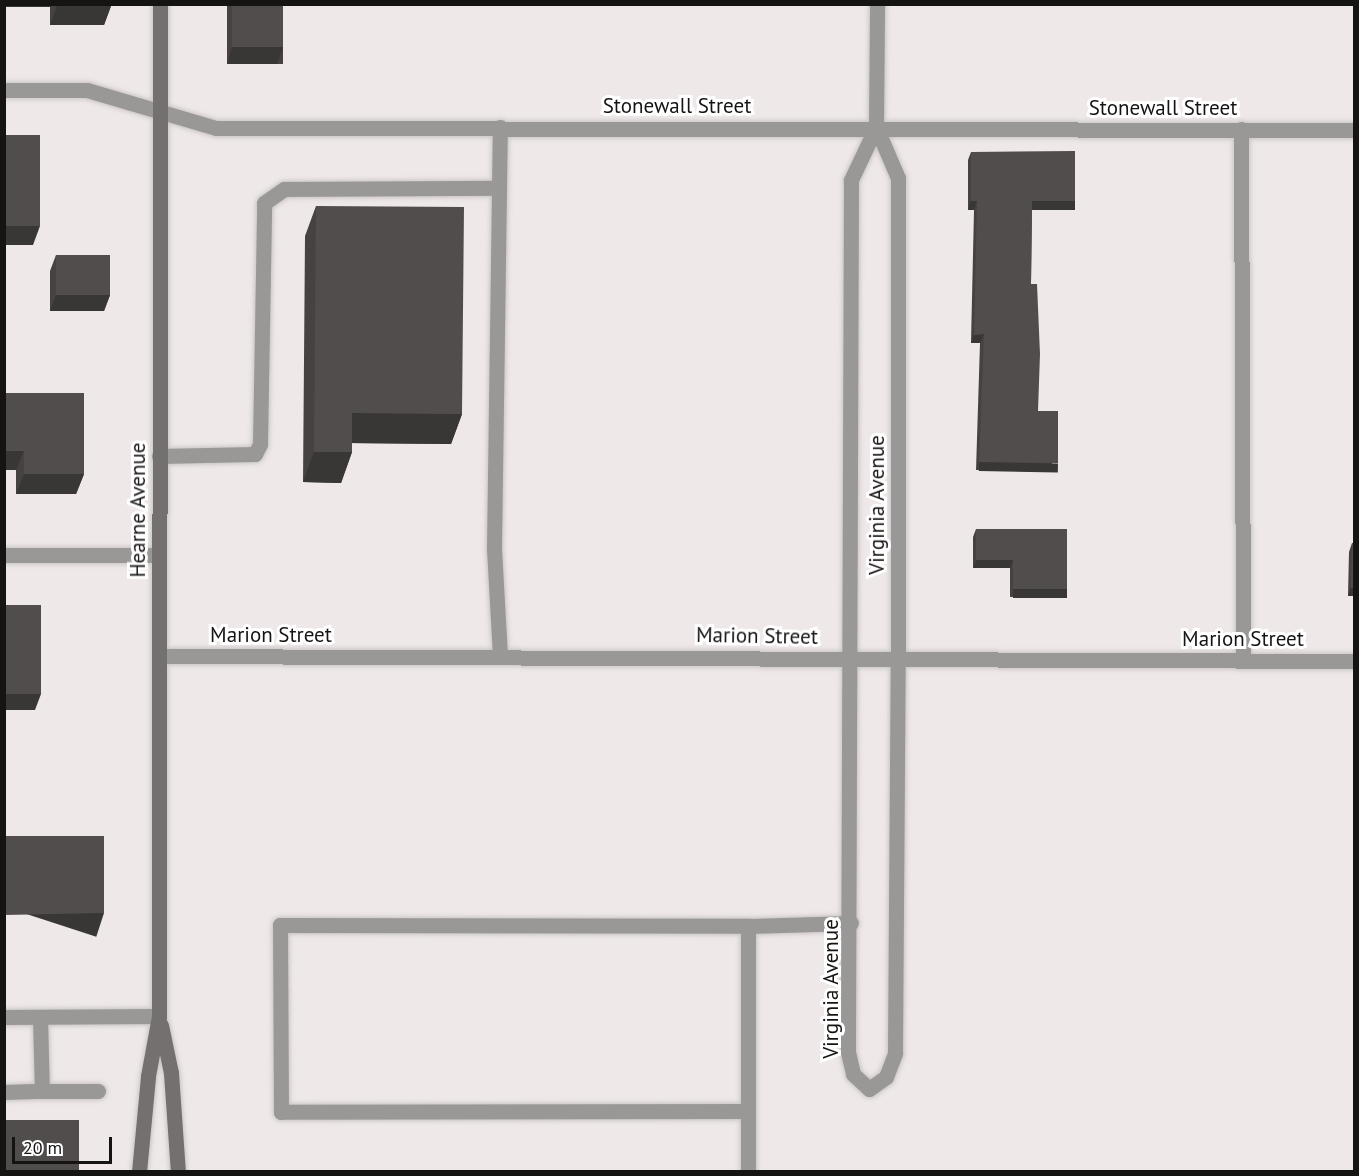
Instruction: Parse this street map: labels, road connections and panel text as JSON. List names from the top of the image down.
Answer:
{
  "streets": {
    "main road": ["Hearne Avenue"],
    "street": ["Stonewall Street", "Virginia Avenue", "Marion Street"]
  },
  "crossings": [
    ["Stonewall Street", "Virginia Avenue"],
    ["Stonewall Street", "Hearne Avenue"],
    ["Virginia Avenue", "Marion Street"],
    ["Hearne Avenue", "Marion Street"]
  ],
  "scale_bar": "20 m"
}
